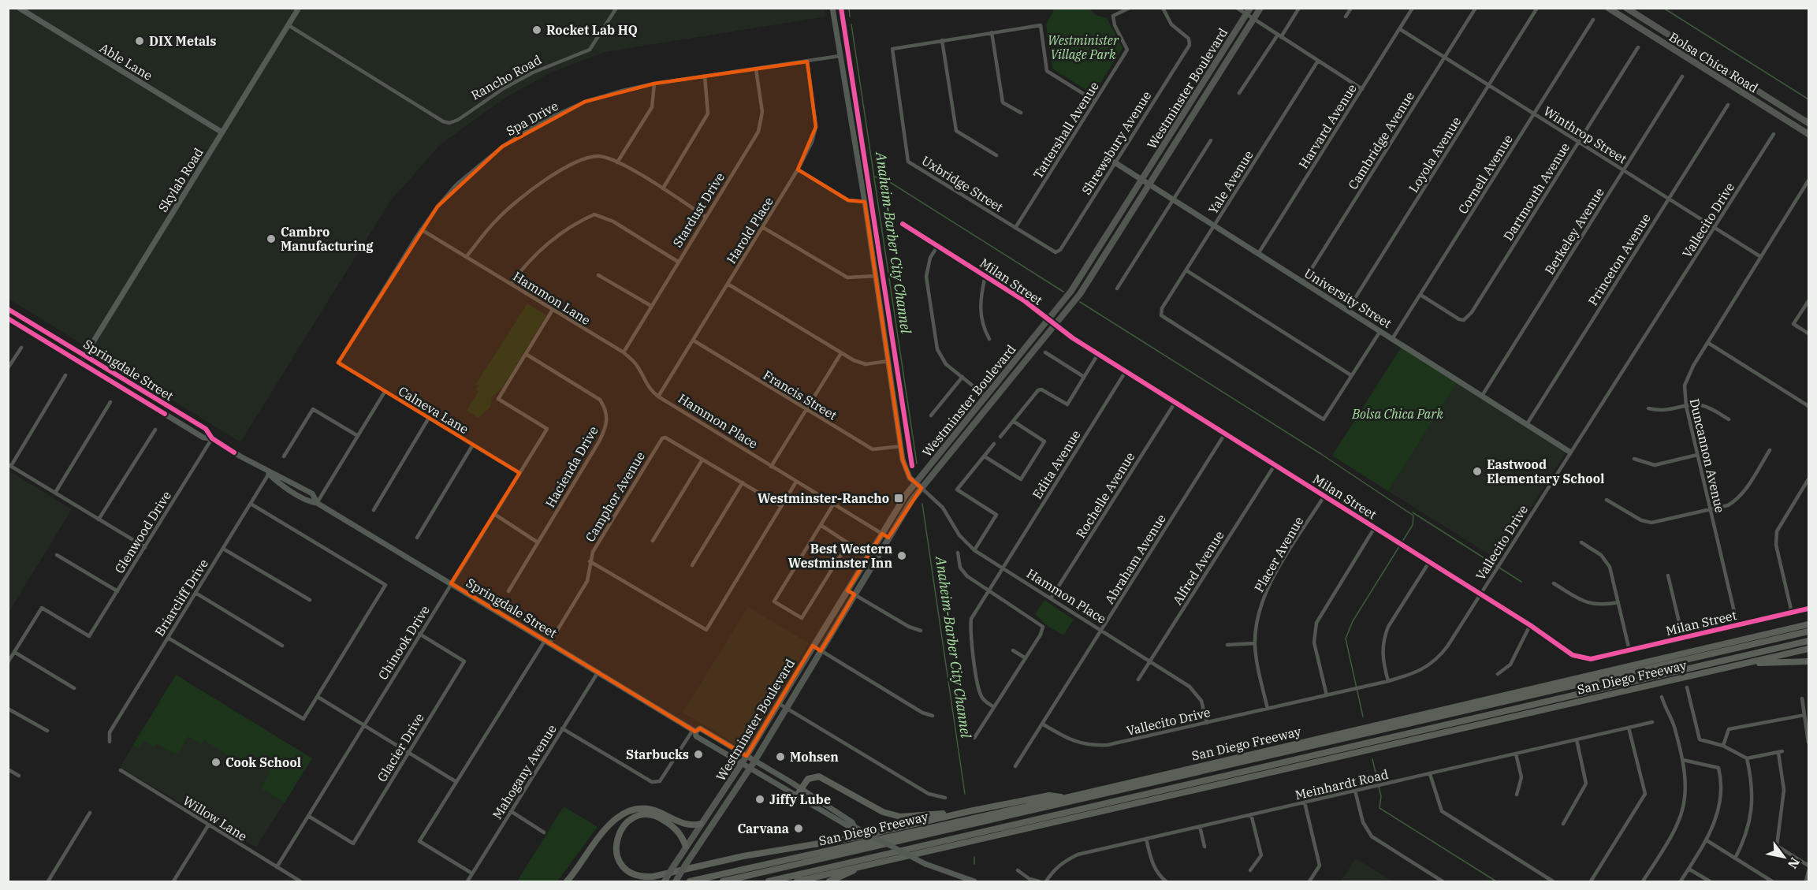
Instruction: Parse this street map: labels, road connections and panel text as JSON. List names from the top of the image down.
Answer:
{
  "streets": {
    "highway": ["San Diego Freeway"],
    "main road": ["Bolsa Chica Road", "Westminster Boulevard"],
    "street": [
      "Able Lane",
      "Rancho Road",
      "Spa Drive",
      "Harvard Avenue",
      "Tattershall Avenue",
      "Winthrop Street",
      "Cambridge Avenue",
      "Shrewsbury Avenue",
      "Loyola Avenue",
      "Cornell Avenue",
      "Skylab Road",
      "Yale Avenue",
      "Uxbridge Street",
      "Dartmouth Avenue",
      "Stardust Drive",
      "Vallecito Drive",
      "Harold Place",
      "Berkeley Avenue",
      "Princeton Avenue",
      "Milan Street",
      "Hammon Lane",
      "University Street",
      "Springdale Street",
      "Francis Street",
      "Calneva Lane",
      "Hammon Place",
      "Duncannon Avenue",
      "Edita Avenue",
      "Hacienda Drive",
      "Rochelle Avenue",
      "Camphor Avenue",
      "Glenwood Drive",
      "Placer Avenue",
      "Abraham Avenue",
      "Alfred Avenue",
      "Briarcliff Drive",
      "Chinook Drive",
      "Glacier Drive",
      "Mahogany Avenue",
      "Meinhardt Road",
      "Willow Lane"
    ]
  },
  "crossings": [
    ["Able Lane", "Skylab Road"],
    ["Rancho Road", "Skylab Road"],
    ["Westminster Boulevard", "Milan Street"],
    ["Westminster Boulevard", "University Street"],
    ["Westminster Boulevard", "Springdale Street"],
    ["Westminster Boulevard", "Hammon Place"],
    ["Spa Drive", "Stardust Drive"],
    ["Spa Drive", "Harold Place"],
    ["Spa Drive", "Hammon Lane"],
    ["Spa Drive", "Calneva Lane"],
    ["Harvard Avenue", "Winthrop Street"],
    ["Harvard Avenue", "University Street"],
    ["Tattershall Avenue", "Uxbridge Street"],
    ["Winthrop Street", "Cambridge Avenue"],
    ["Winthrop Street", "Loyola Avenue"],
    ["Winthrop Street", "Cornell Avenue"],
    ["Winthrop Street", "Dartmouth Avenue"],
    ["Winthrop Street", "Vallecito Drive"],
    ["Winthrop Street", "Berkeley Avenue"],
    ["Winthrop Street", "Princeton Avenue"],
    ["Winthrop Street", "Duncannon Avenue"],
    ["Cambridge Avenue", "University Street"],
    ["Shrewsbury Avenue", "Uxbridge Street"],
    ["Shrewsbury Avenue", "University Street"],
    ["Loyola Avenue", "University Street"],
    ["Cornell Avenue", "Dartmouth Avenue"],
    ["Cornell Avenue", "University Street"],
    ["Skylab Road", "Springdale Street"],
    ["Yale Avenue", "University Street"],
    ["Stardust Drive", "Hammon Lane"],
    ["Vallecito Drive", "Milan Street"],
    ["Vallecito Drive", "University Street"],
    ["Vallecito Drive", "Hammon Place"],
    ["Vallecito Drive", "Placer Avenue"],
    ["Vallecito Drive", "Abraham Avenue"],
    ["Harold Place", "Hammon Lane"],
    ["Harold Place", "Francis Street"],
    ["Harold Place", "Hammon Place"],
    ["Berkeley Avenue", "University Street"],
    ["Princeton Avenue", "University Street"],
    ["Milan Street", "Duncannon Avenue"],
    ["Milan Street", "Edita Avenue"],
    ["Milan Street", "Rochelle Avenue"],
    ["Milan Street", "Placer Avenue"],
    ["Milan Street", "Abraham Avenue"],
    ["Milan Street", "Alfred Avenue"],
    ["Hammon Lane", "Hammon Place"],
    ["Springdale Street", "Camphor Avenue"],
    ["Springdale Street", "Glenwood Drive"],
    ["Springdale Street", "Briarcliff Drive"],
    ["Springdale Street", "Chinook Drive"],
    ["Springdale Street", "Mahogany Avenue"],
    ["Calneva Lane", "Chinook Drive"],
    ["Hammon Place", "Edita Avenue"],
    ["Hammon Place", "Rochelle Avenue"],
    ["Hammon Place", "Abraham Avenue"],
    ["Hammon Place", "Alfred Avenue"],
    ["Hacienda Drive", "Chinook Drive"],
    ["Camphor Avenue", "Mahogany Avenue"],
    ["Chinook Drive", "Glacier Drive"],
    ["Chinook Drive", "Willow Lane"]
  ],
  "water": ["Anaheim-Barber City Channel"],
  "parks": ["Westminister Village Park", "Bolsa Chica Park"],
  "places": {
    "other": [
      "Rocket Lab HQ",
      "DIX Metals",
      "Cambro Manufacturing",
      "Eastwood Elementary School",
      "Best Western Westminster Inn",
      "Starbucks",
      "Mohsen",
      "Cook School",
      "Jiffy Lube",
      "Carvana"
    ],
    "transit": ["Westminster-Rancho"]
  },
  "north": "bottom right"
}
